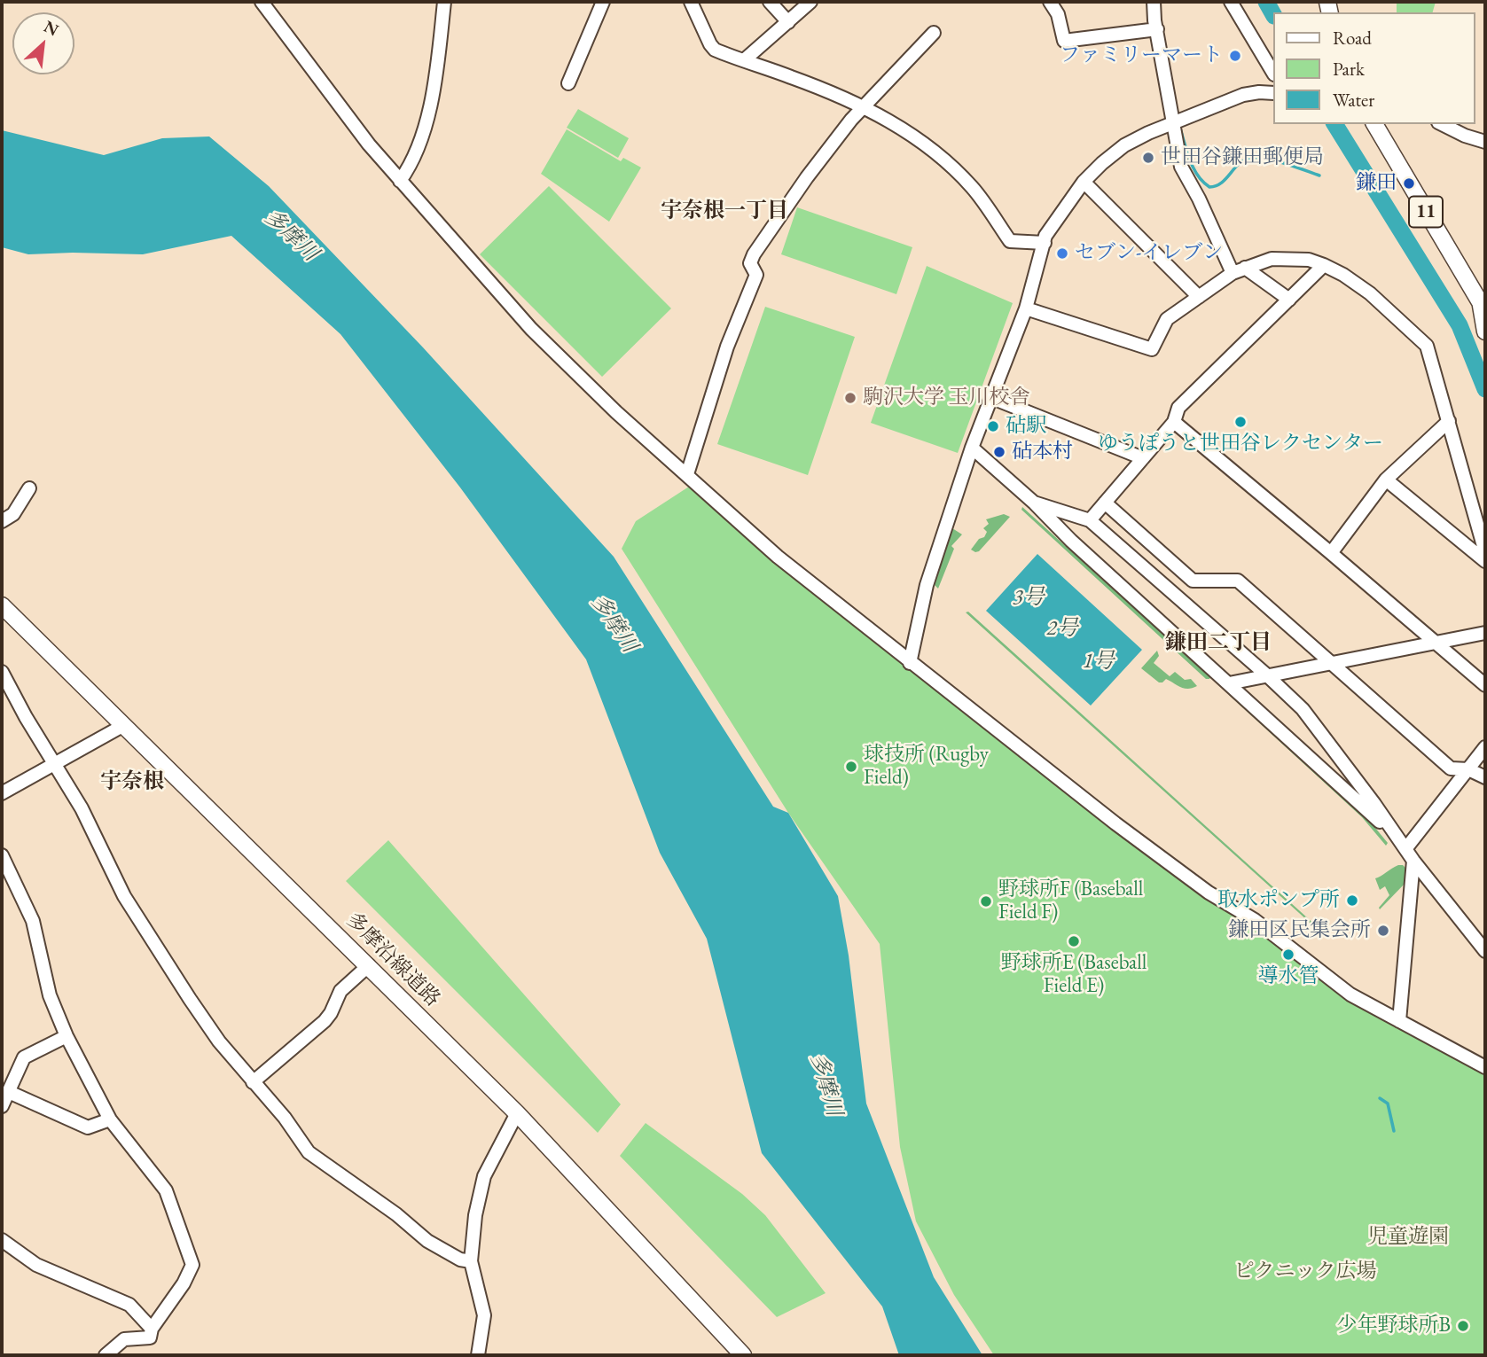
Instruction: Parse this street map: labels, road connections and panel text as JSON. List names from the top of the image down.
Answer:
{
  "streets": {
    "main road": ["11", "多摩沿線道路"]
  },
  "districts": ["宇奈根一丁目", "鎌田二丁目", "宇奈根"],
  "water": [
    "多摩川",
    "3号",
    "2号",
    "1号"
  ],
  "parks": ["児童遊園", "ピクニック広場"],
  "places": [
    "ファミリーマート",
    "世田谷鎌田郵便局",
    "鎌田",
    "セブン-イレブン",
    "駒沢大学 玉川校舎",
    "ゆうぽうと世田谷レクセンター",
    "砧駅",
    "砧本村",
    "球技所 (Rugby Field)",
    "取水ポンプ所",
    "野球所F (Baseball Field F)",
    "鎌田区民集会所",
    "野球所E (Baseball Field E)",
    "導水管",
    "少年野球所B"
  ],
  "legend": ["Road", "Park", "Water"],
  "north": "top right"
}
